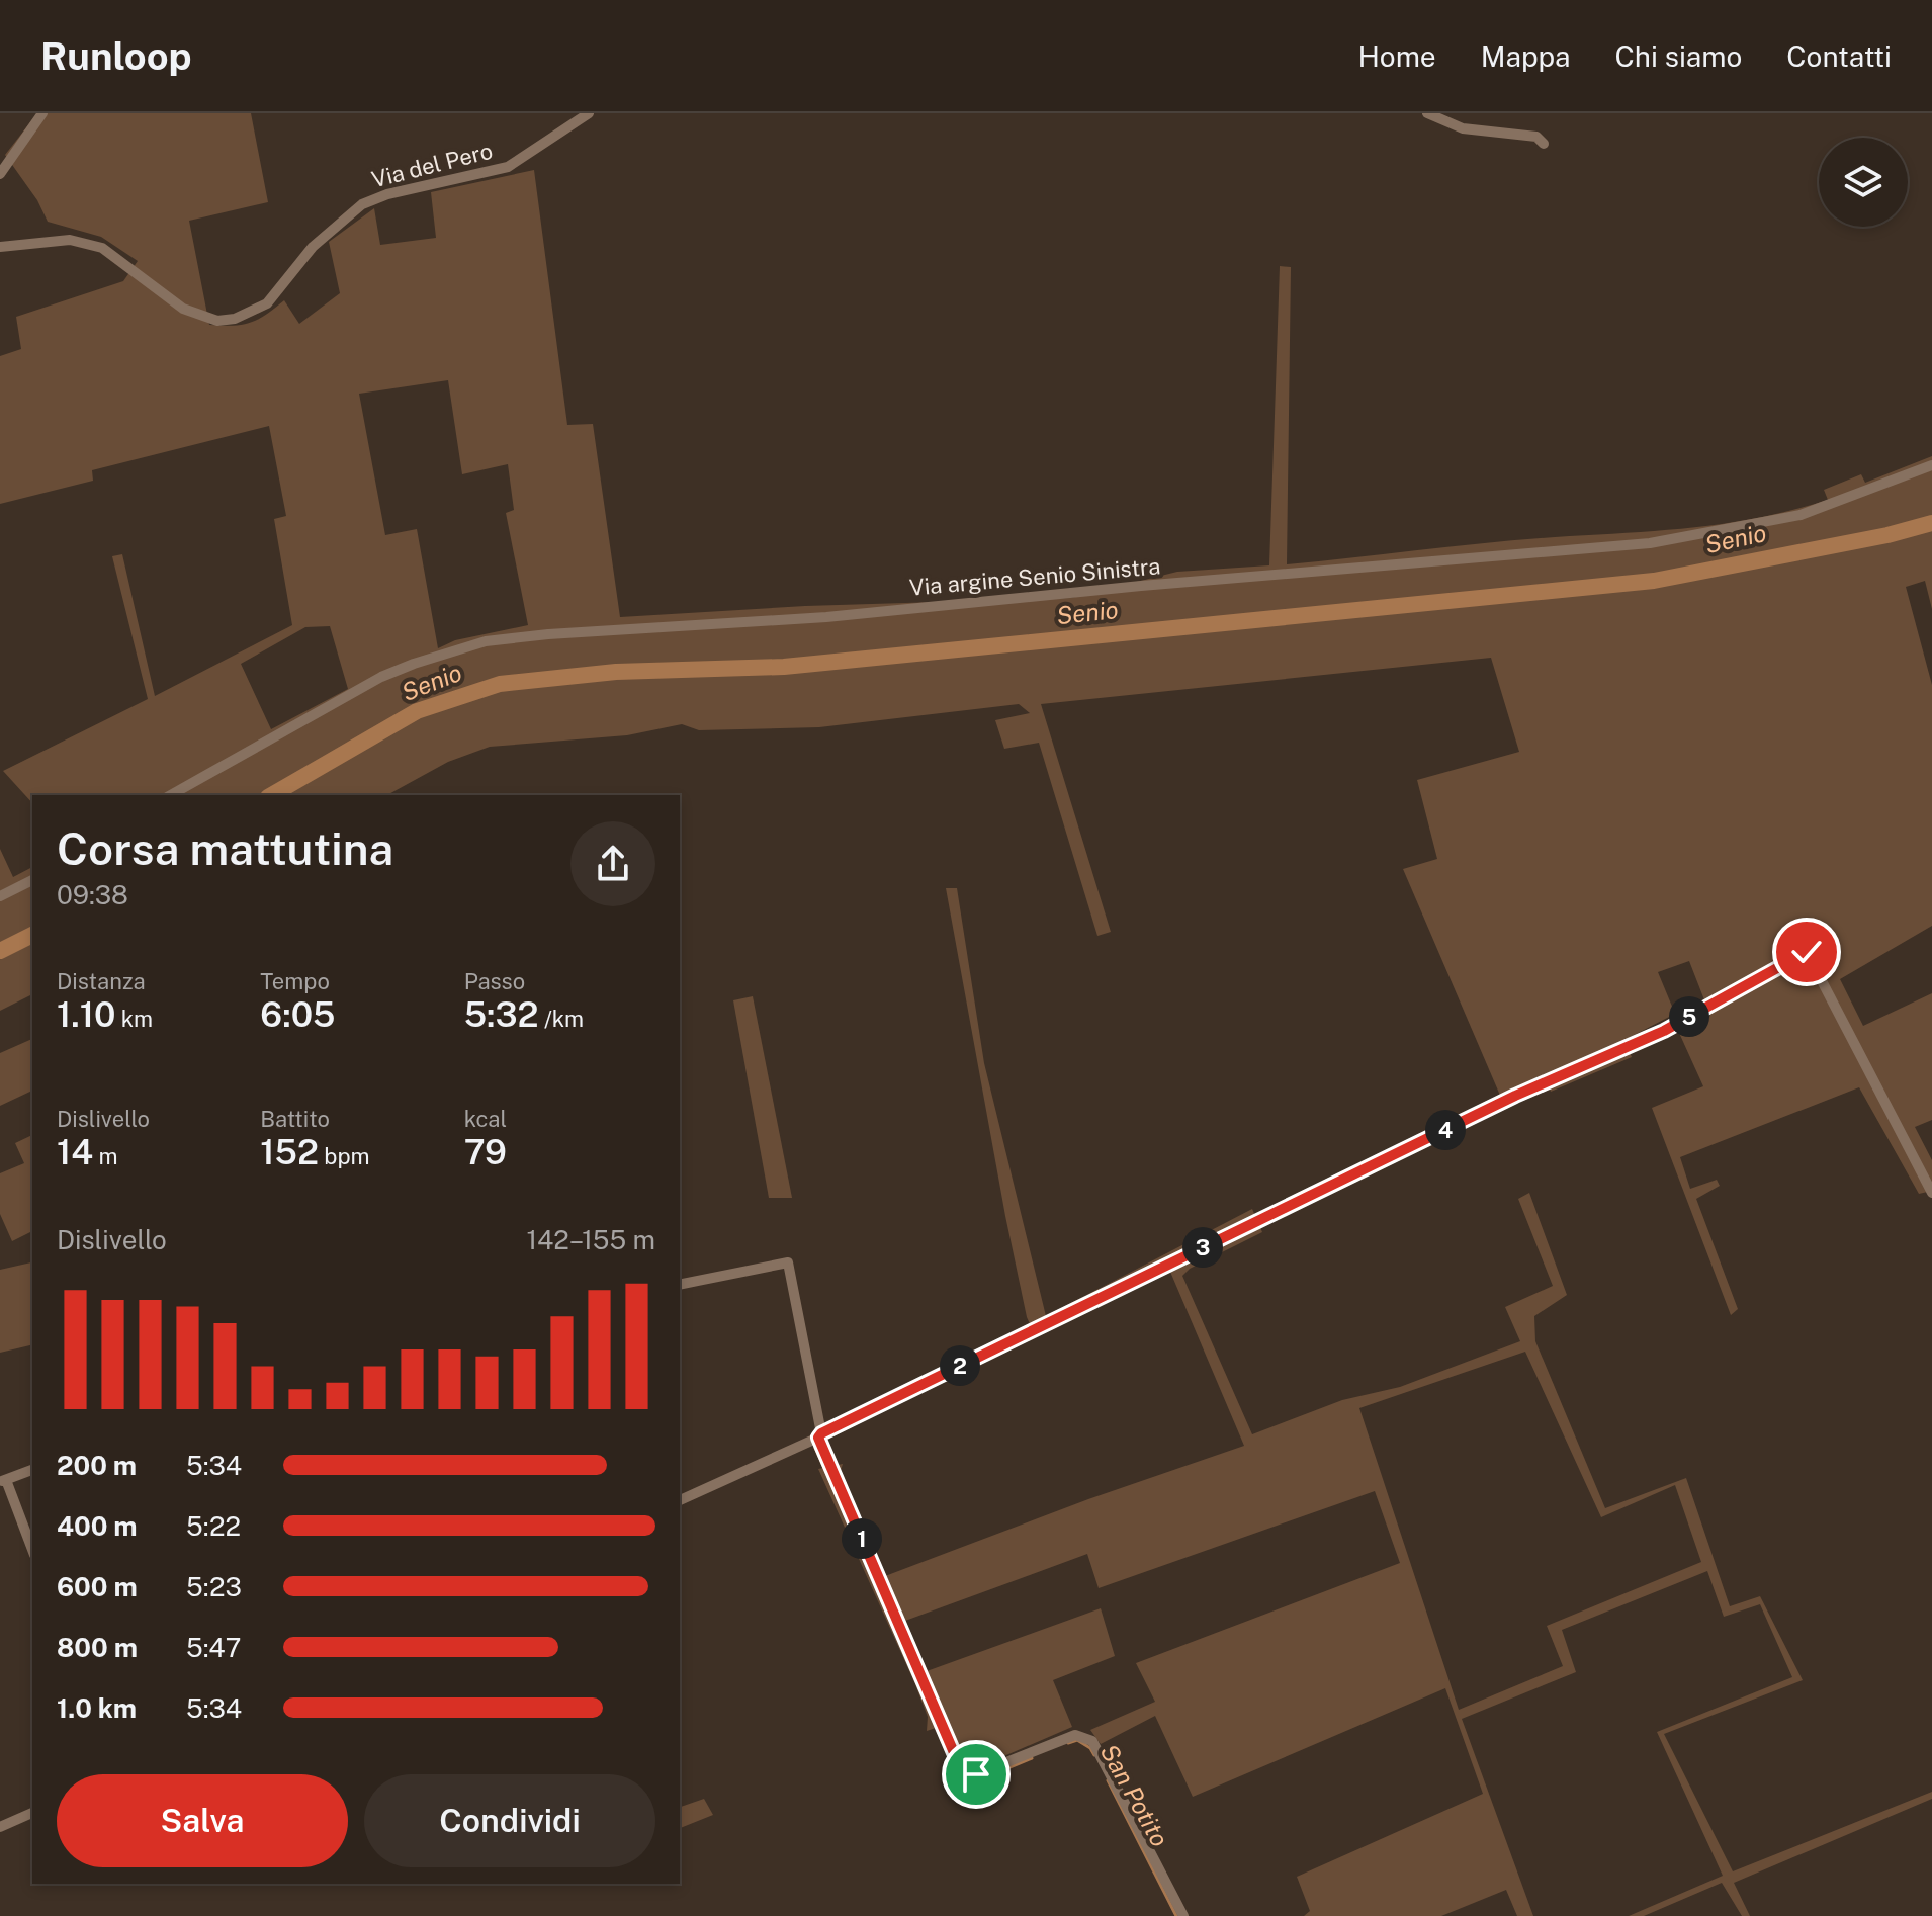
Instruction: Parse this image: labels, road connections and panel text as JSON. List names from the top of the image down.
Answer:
{
  "streets": {
    "street": ["Via del Pero", "Via argine Senio Sinistra"]
  },
  "water": ["Senio", "San Potito"],
  "page": {
    "header": "Runloop",
    "nav": [
      "Home",
      "Mappa",
      "Chi siamo",
      "Contatti"
    ],
    "heading": ["Corsa mattutina", "09:38"],
    "stats": [
      ["Distanza", "1.10 km"],
      ["Tempo", "6:05"],
      ["Passo", "5:32 /km"],
      ["Dislivello", "14 m"],
      ["Battito", "152 bpm"],
      ["kcal", "79"]
    ],
    "pins": [
      "5",
      "4",
      "3",
      "2",
      "1"
    ],
    "chart": ["Dislivello", "142–155 m"],
    "list": [
      {
        "name": "200 m",
        "note": "5:34"
      },
      {
        "name": "400 m",
        "note": "5:22"
      },
      {
        "name": "600 m",
        "note": "5:23"
      },
      {
        "name": "800 m",
        "note": "5:47"
      },
      {
        "name": "1.0 km",
        "note": "5:34"
      }
    ],
    "buttons": ["Salva", "Condividi"]
  }
}
